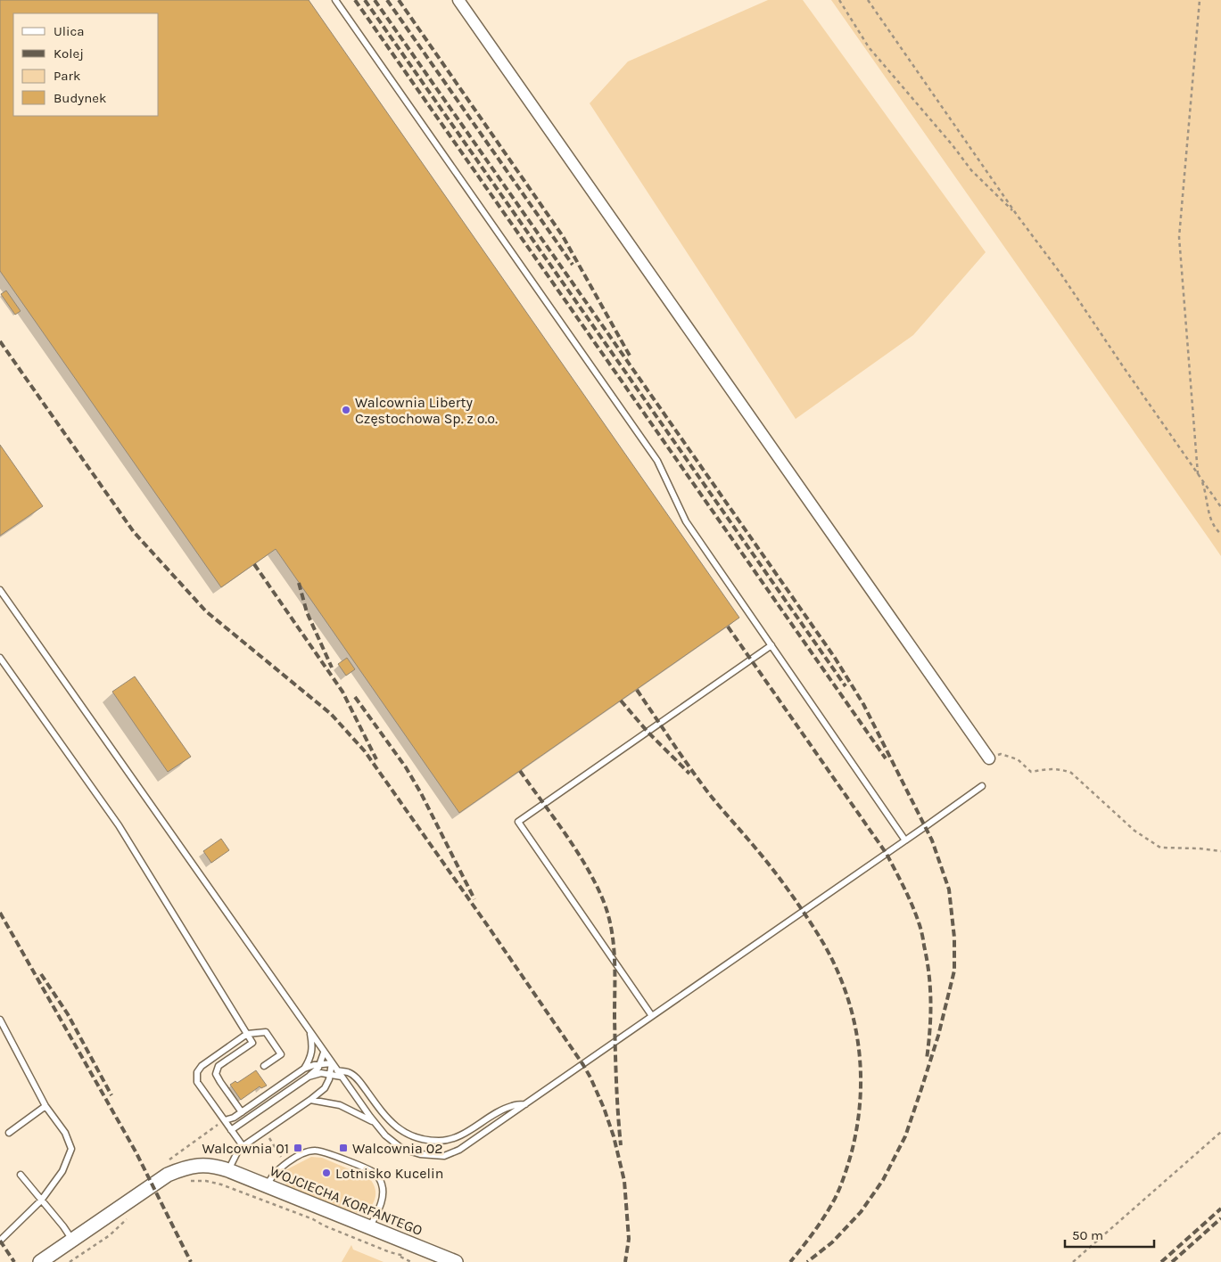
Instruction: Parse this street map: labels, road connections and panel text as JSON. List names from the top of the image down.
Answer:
{
  "streets": {
    "street": ["WOJCIECHA KORFANTEGO"]
  },
  "places": {
    "other": ["Walcownia Liberty Częstochowa Sp. z o.o.", "Lotnisko Kucelin"],
    "transit": ["Walcownia 01", "Walcownia 02"]
  },
  "legend": [
    "Ulica",
    "Kolej",
    "Park",
    "Budynek"
  ],
  "scale_bar": "50 m"
}
